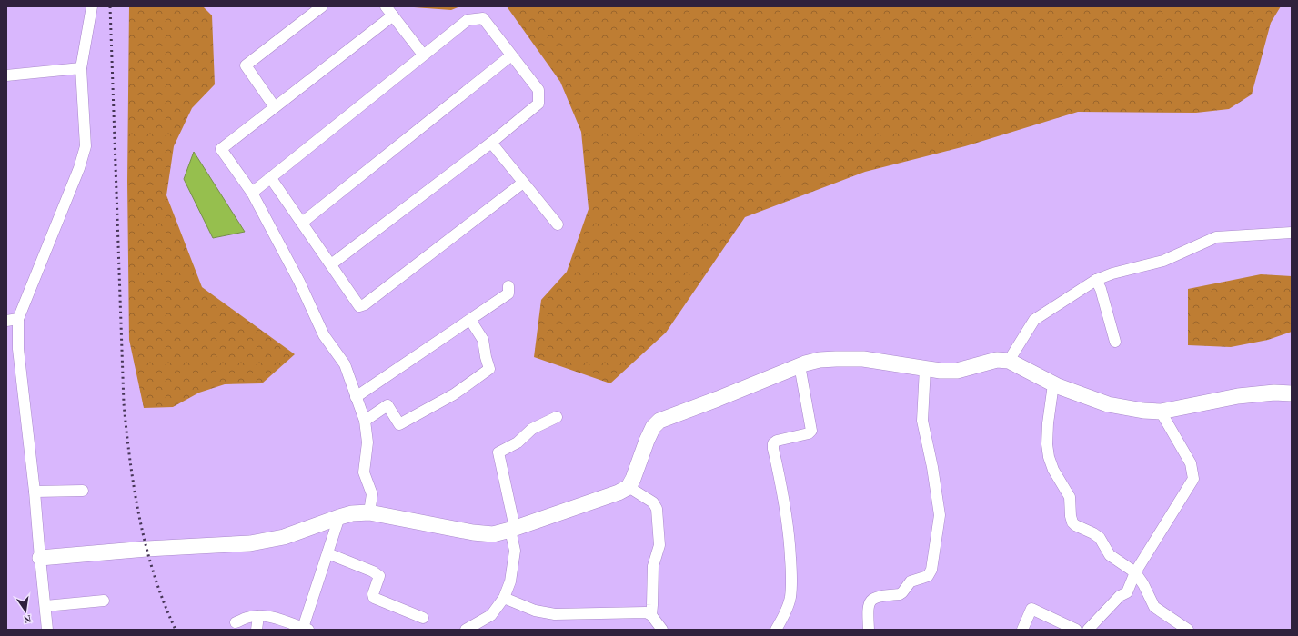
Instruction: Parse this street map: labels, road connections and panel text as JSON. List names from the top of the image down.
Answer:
{
  "north": "bottom"
}
